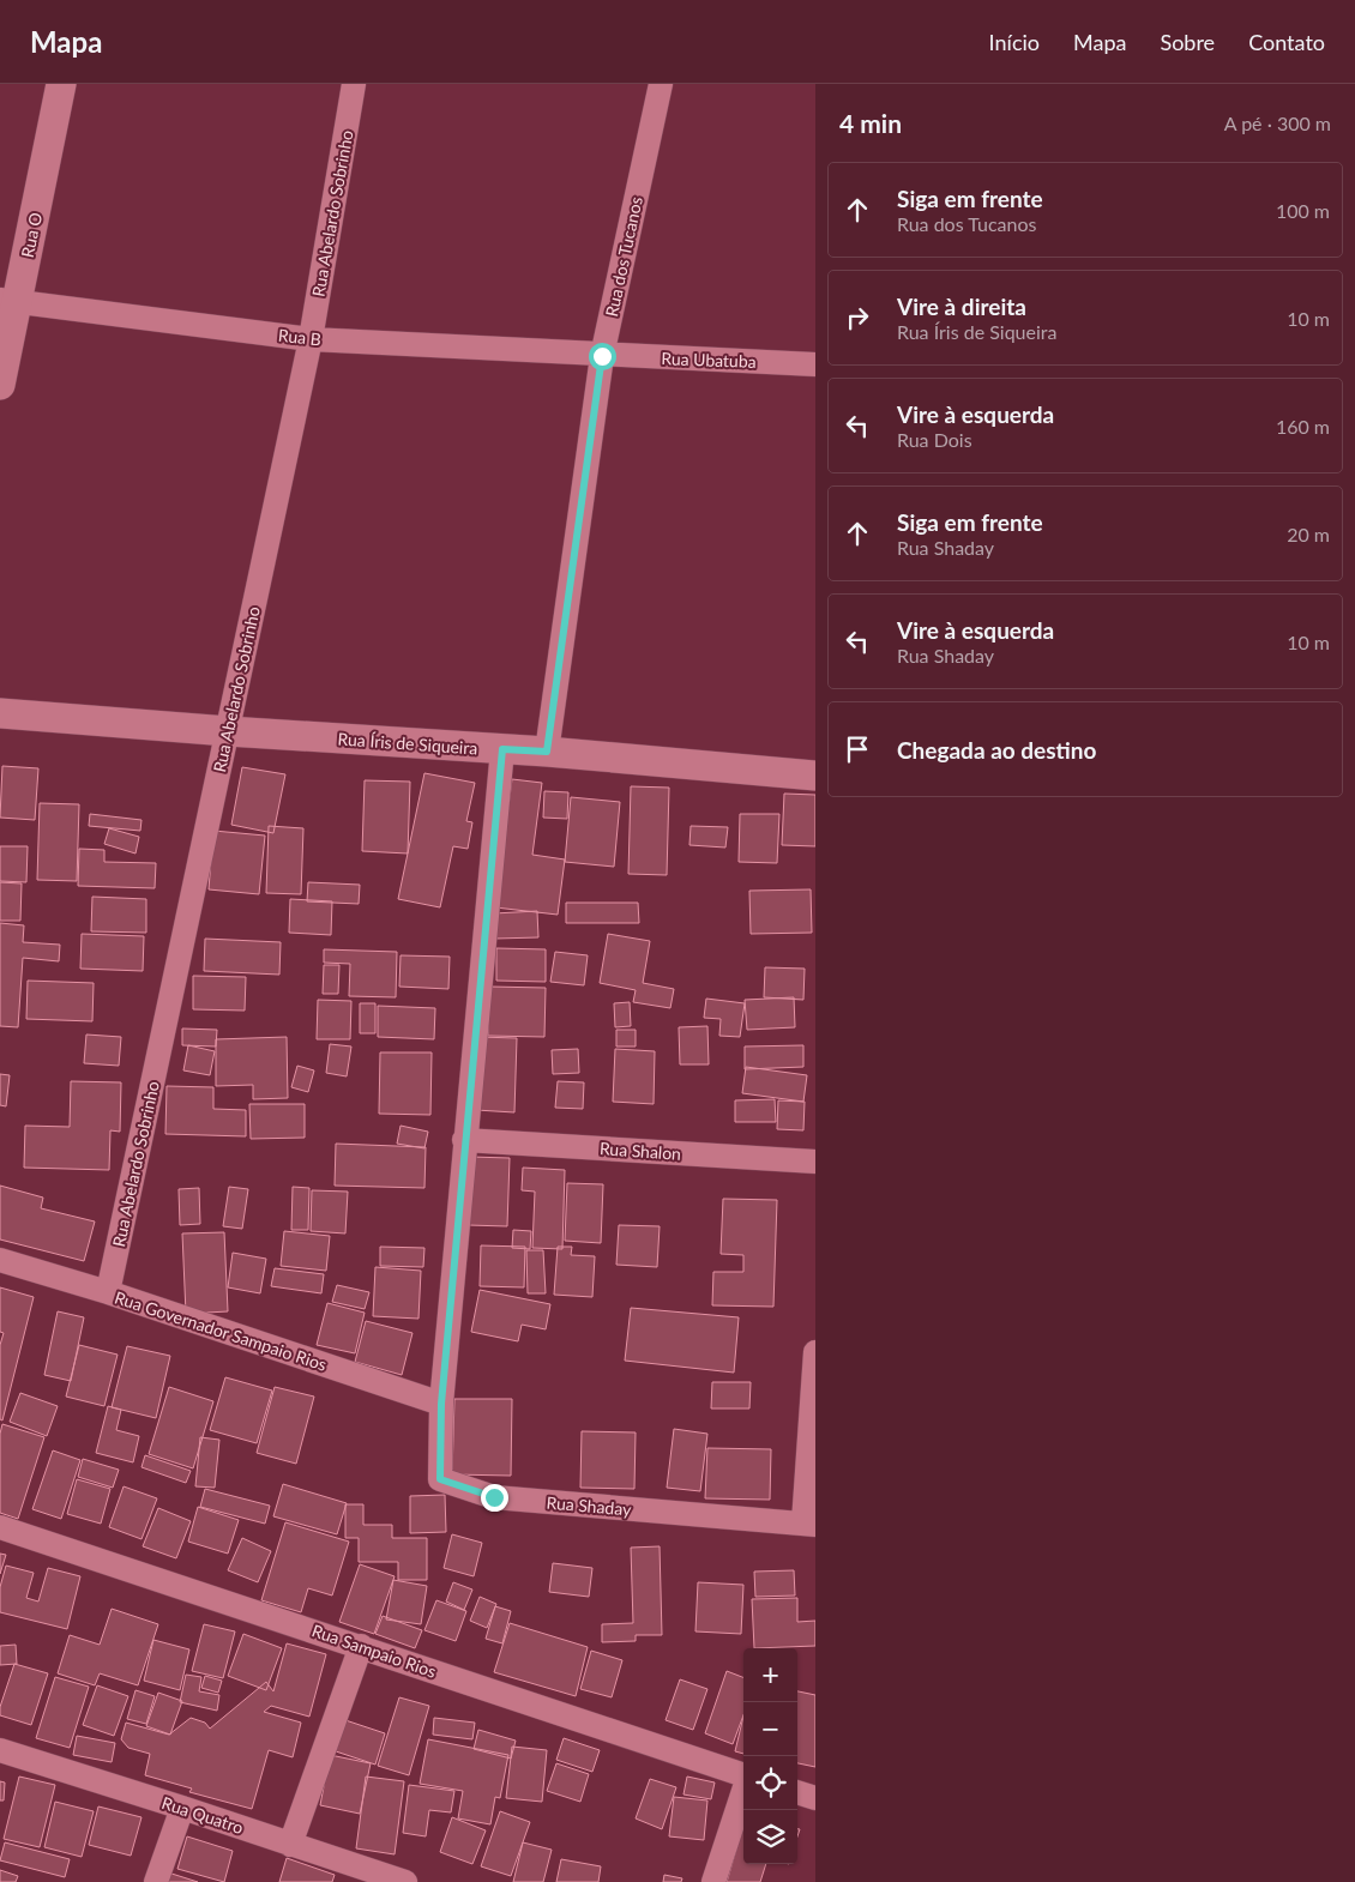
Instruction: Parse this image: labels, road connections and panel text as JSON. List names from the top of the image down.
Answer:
{
  "streets": {
    "street": [
      "Rua Abelardo Sobrinho",
      "Rua O",
      "Rua dos Tucanos",
      "Rua B",
      "Rua Ubatuba",
      "Rua Íris de Siqueira",
      "Rua Shalon",
      "Rua Governador Sampaio Rios",
      "Rua Shaday",
      "Rua Sampaio Rios",
      "Rua Quatro"
    ]
  },
  "crossings": [
    ["Rua Abelardo Sobrinho", "Rua B"],
    ["Rua Abelardo Sobrinho", "Rua Íris de Siqueira"],
    ["Rua Abelardo Sobrinho", "Rua Governador Sampaio Rios"],
    ["Rua O", "Rua B"],
    ["Rua dos Tucanos", "Rua B"],
    ["Rua dos Tucanos", "Rua Ubatuba"],
    ["Rua dos Tucanos", "Rua Íris de Siqueira"],
    ["Rua B", "Rua Ubatuba"],
    ["Rua Governador Sampaio Rios", "Rua Shaday"]
  ],
  "page": {
    "header": "Mapa",
    "nav": [
      "Início",
      "Mapa",
      "Sobre",
      "Contato"
    ],
    "heading": ["4 min", "A pé · 300 m"],
    "list": [
      ["Siga em frente", "Rua dos Tucanos", "100 m"],
      ["Vire à direita", "Rua Íris de Siqueira", "10 m"],
      ["Vire à esquerda", "Rua Dois", "160 m"],
      ["Siga em frente", "Rua Shaday", "20 m"],
      ["Vire à esquerda", "Rua Shaday", "10 m"],
      "Chegada ao destino"
    ],
    "map_buttons": ["+", "−"]
  }
}
